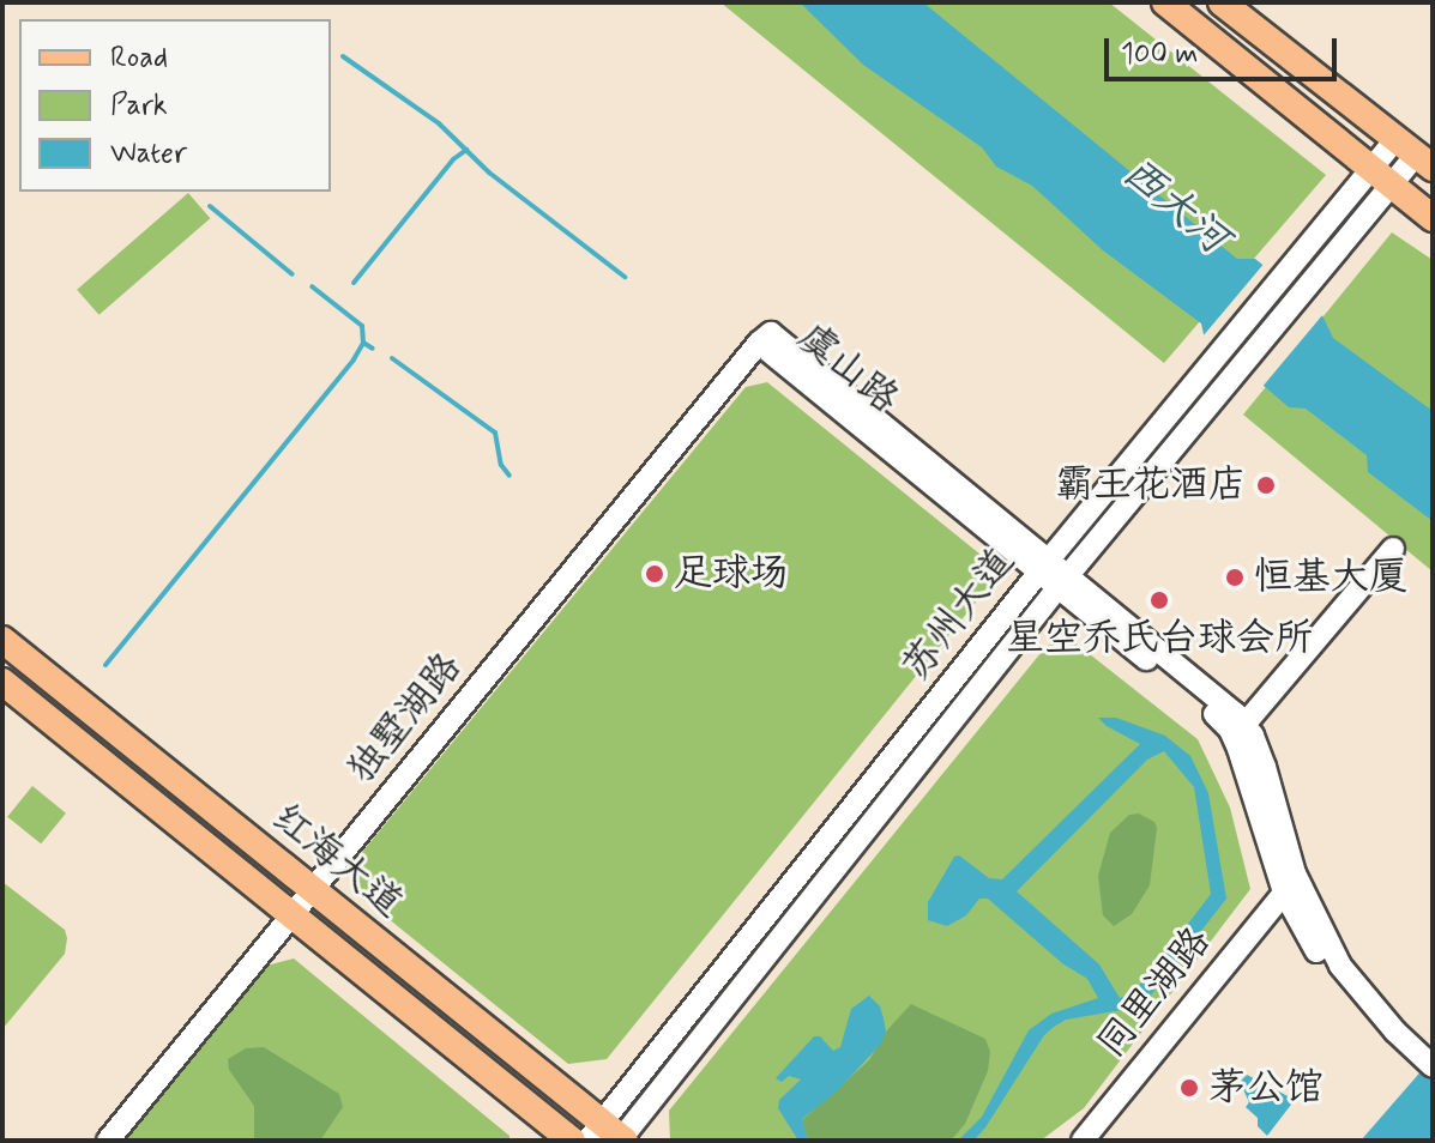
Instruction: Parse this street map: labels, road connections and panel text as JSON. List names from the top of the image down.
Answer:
{
  "streets": {
    "main road": ["红海大道"],
    "street": [
      "虞山路",
      "苏州大道",
      "独墅湖路",
      "同里湖路"
    ]
  },
  "crossings": [
    ["虞山路", "苏州大道"],
    ["虞山路", "独墅湖路"],
    ["虞山路", "同里湖路"],
    ["苏州大道", "红海大道"],
    ["独墅湖路", "红海大道"]
  ],
  "water": ["西大河"],
  "places": [
    "霸王花酒店",
    "足球场",
    "恒基大厦",
    "星空乔氏台球会所",
    "茅公馆"
  ],
  "legend": ["Road", "Park", "Water"],
  "scale_bar": "100 m"
}
